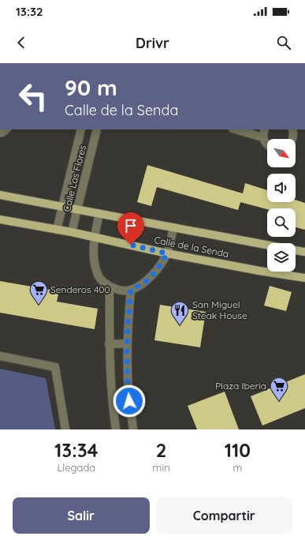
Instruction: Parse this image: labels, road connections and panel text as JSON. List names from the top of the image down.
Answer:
{
  "streets": {
    "main road": ["Calle de la Senda"],
    "street": ["Calle Las Flores"]
  },
  "crossings": [
    ["Calle Las Flores", "Calle de la Senda"]
  ],
  "places": {
    "supermarket": ["Senderos 400", "Plaza Iberia"],
    "restaurant": ["San Miguel Steak House"]
  },
  "north": "bottom right",
  "page": {
    "status": "13:32",
    "header": "Drivr",
    "turn": ["90 m", "Calle de la Senda"],
    "eta": [
      "13:34",
      "Llegada",
      "2",
      "min",
      "110",
      "m"
    ],
    "buttons": ["Salir", "Compartir"]
  }
}
